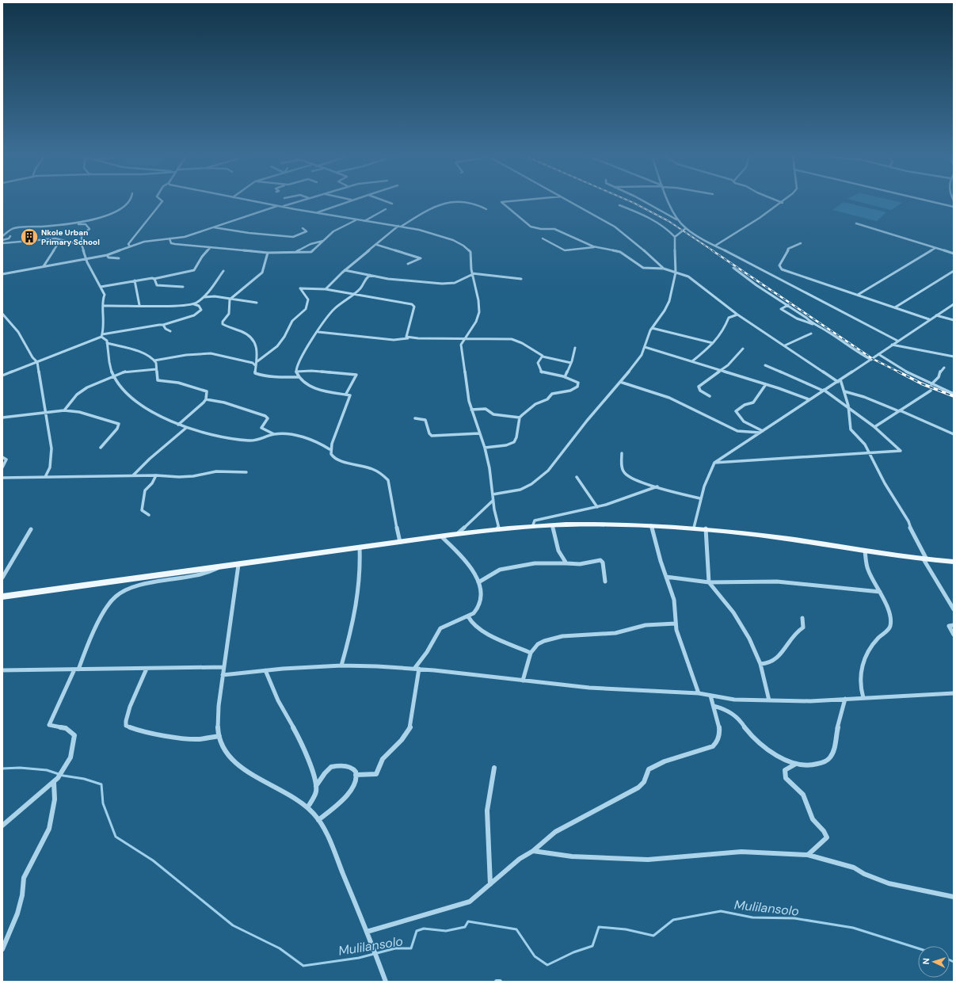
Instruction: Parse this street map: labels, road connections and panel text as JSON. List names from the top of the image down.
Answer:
{
  "water": ["Mulilansolo"],
  "places": {
    "building": ["Nkole Urban Primary School"]
  },
  "north": "left"
}
